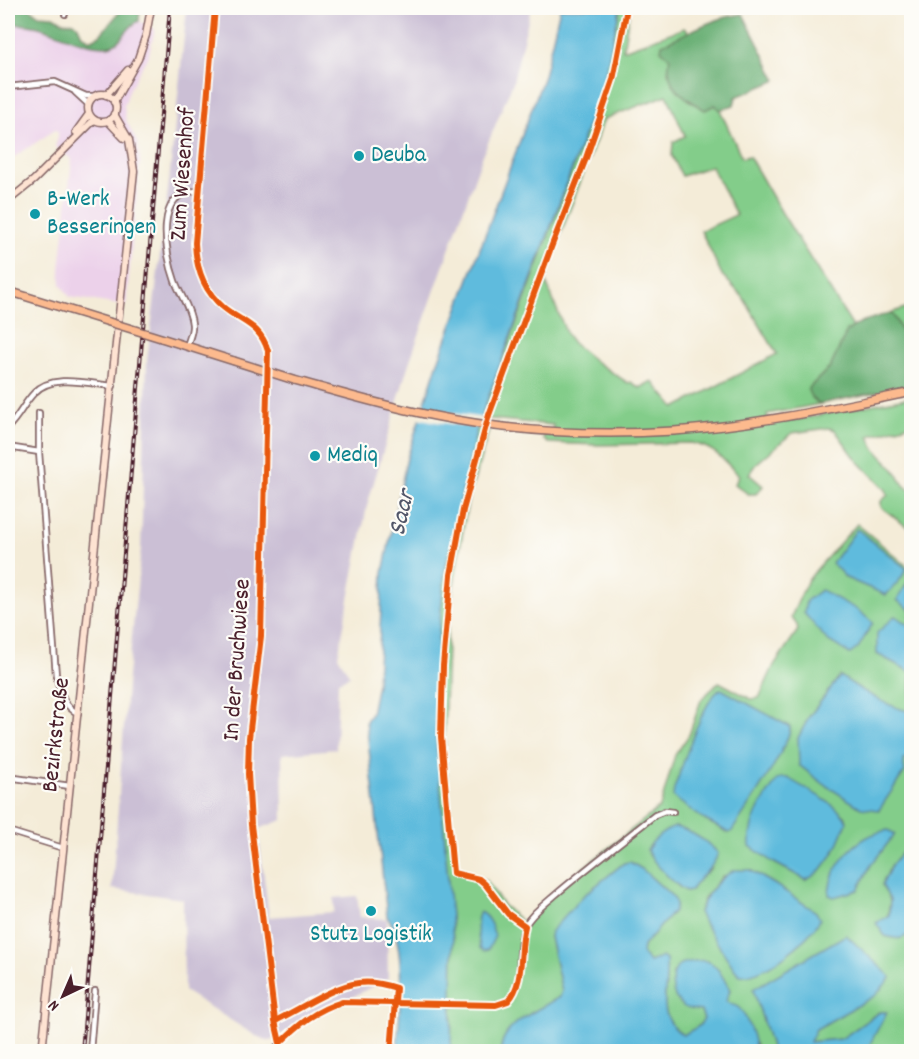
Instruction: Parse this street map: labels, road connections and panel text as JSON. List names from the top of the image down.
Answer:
{
  "streets": {
    "street": ["Zum Wiesenhof", "In der Bruchwiese", "Bezirkstraße"]
  },
  "crossings": [
    ["Zum Wiesenhof", "In der Bruchwiese"]
  ],
  "water": ["Saar"],
  "places": [
    "Deuba",
    "B-Werk Besseringen",
    "Mediq",
    "Stutz Logistik"
  ],
  "north": "bottom left"
}
